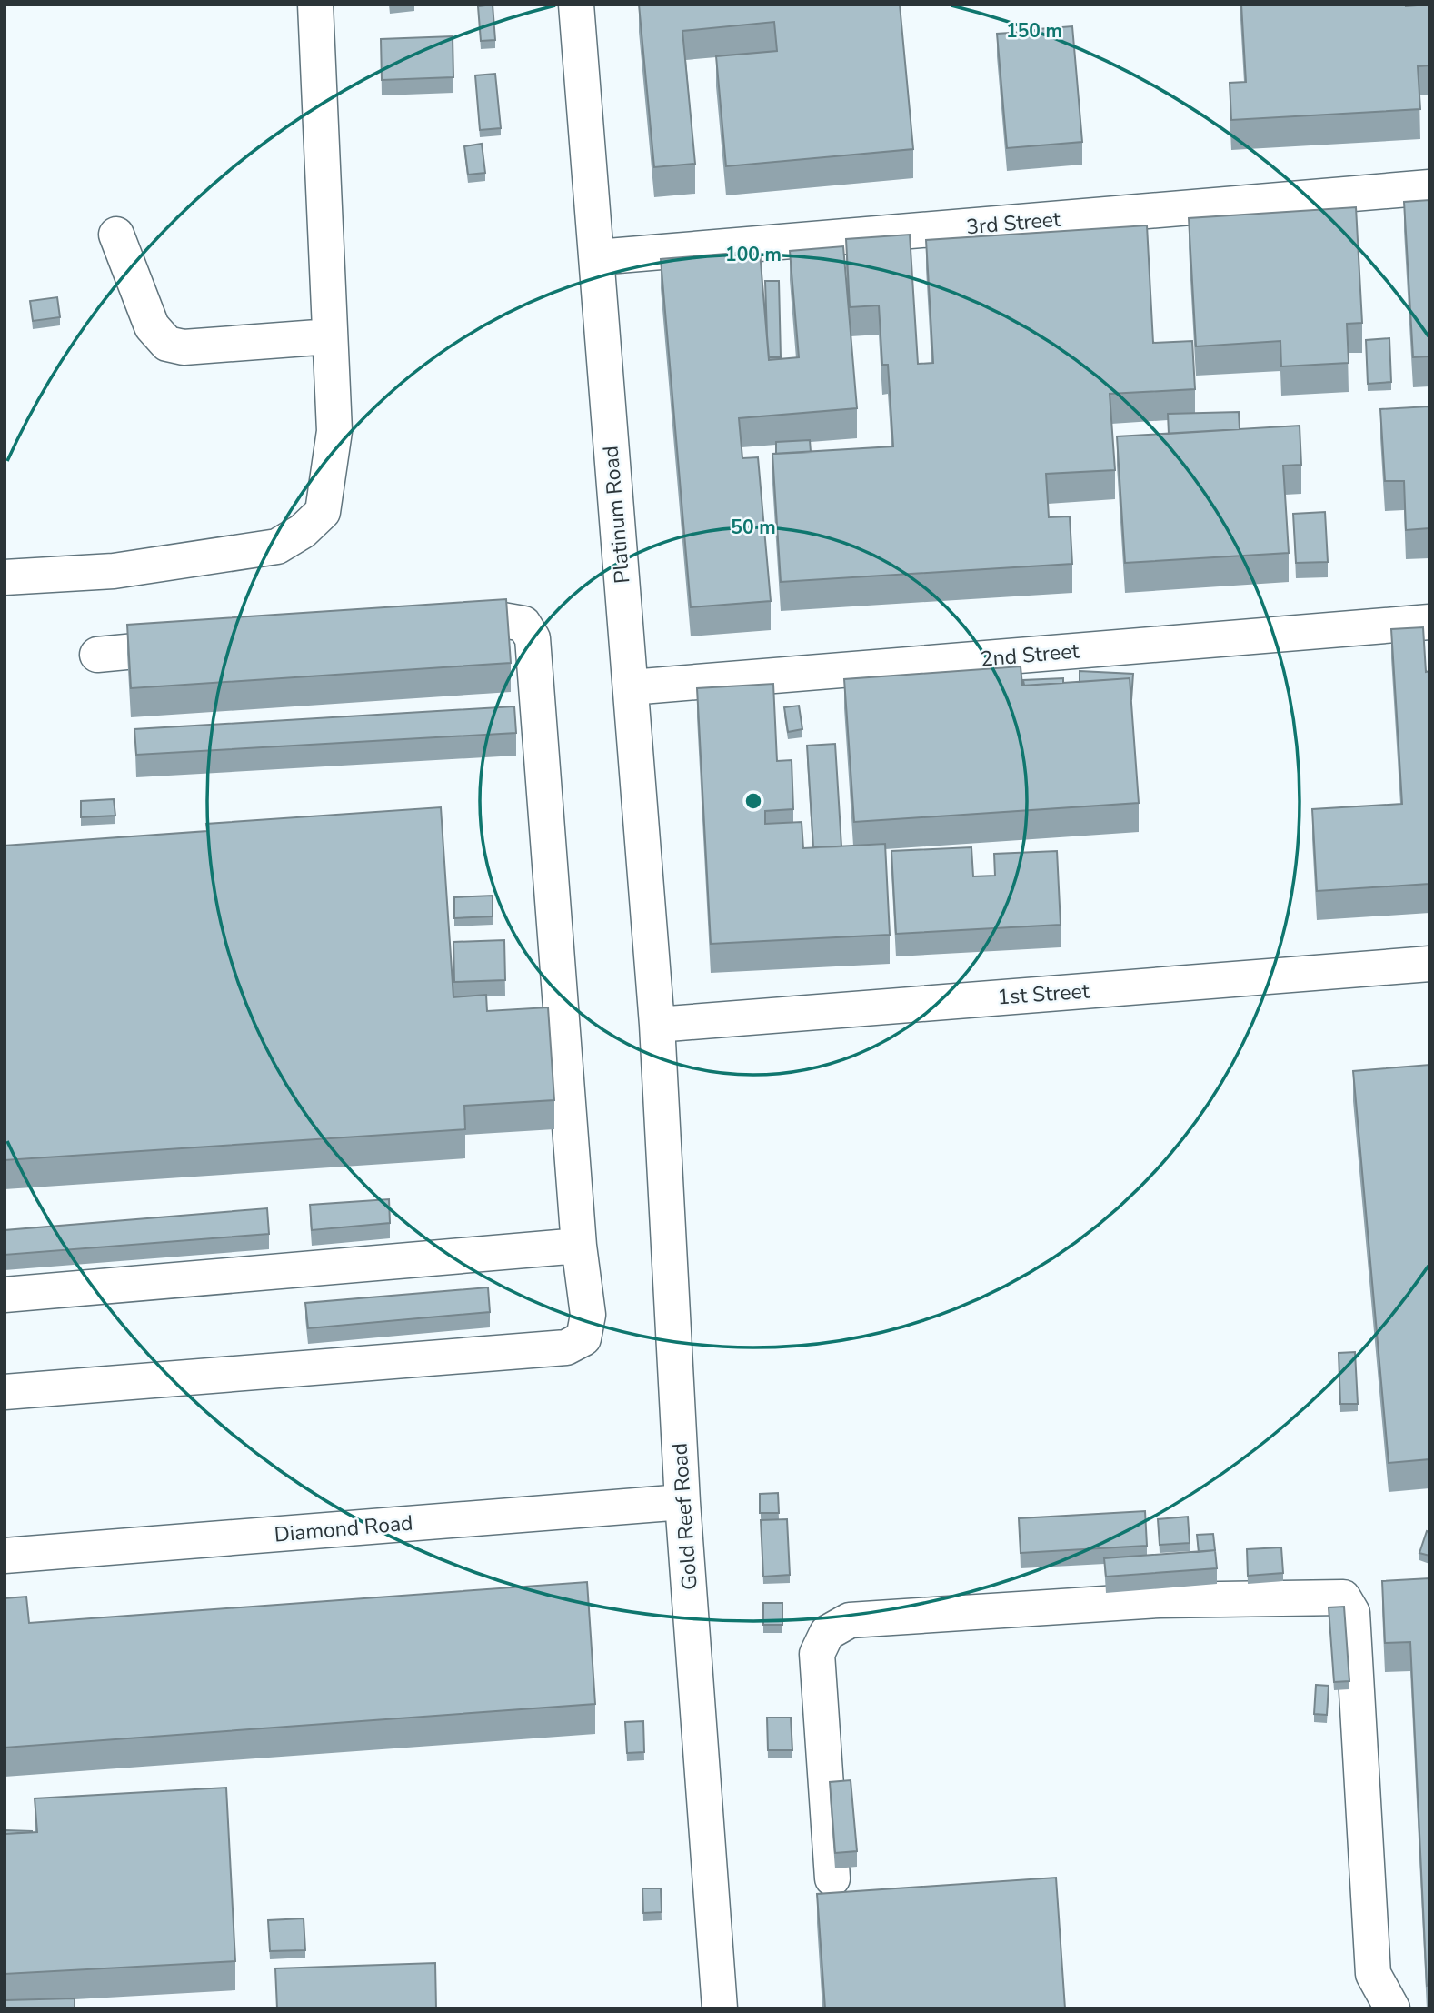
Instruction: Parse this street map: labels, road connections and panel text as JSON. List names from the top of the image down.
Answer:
{
  "streets": {
    "street": [
      "3rd Street",
      "Platinum Road",
      "2nd Street",
      "1st Street",
      "Gold Reef Road",
      "Diamond Road"
    ]
  },
  "crossings": [
    ["3rd Street", "Platinum Road"],
    ["Platinum Road", "2nd Street"],
    ["Platinum Road", "1st Street"],
    ["Platinum Road", "Gold Reef Road"],
    ["1st Street", "Gold Reef Road"],
    ["Gold Reef Road", "Diamond Road"]
  ],
  "rings": ["150 m", "100 m", "50 m"]
}
